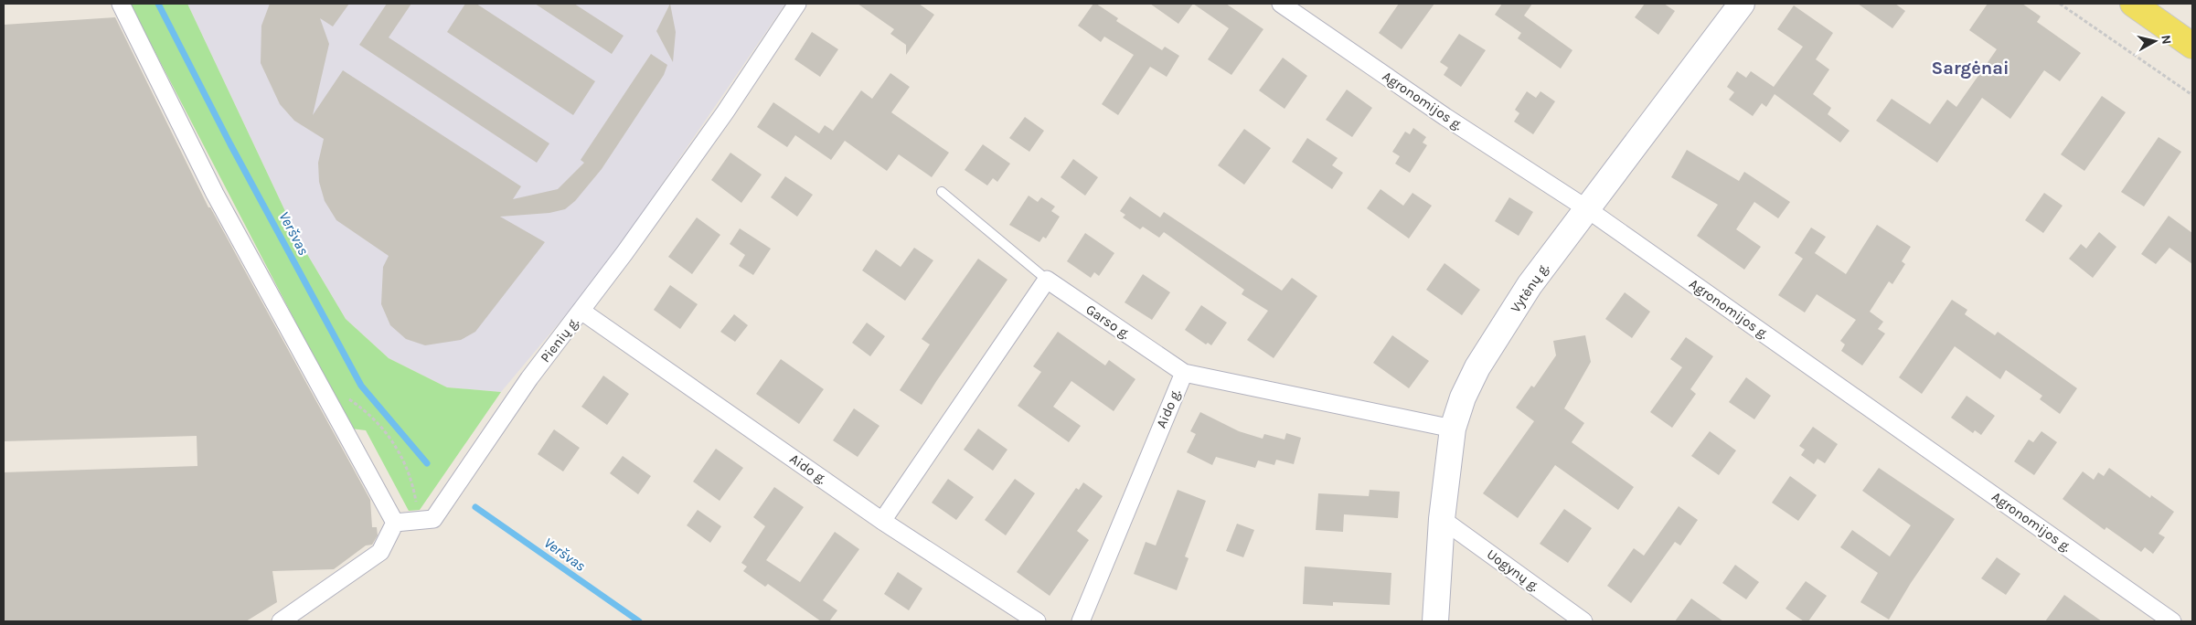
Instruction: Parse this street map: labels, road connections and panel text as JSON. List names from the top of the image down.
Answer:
{
  "streets": {
    "main road": ["Vytėnų g."],
    "street": [
      "Agronomijos g.",
      "Garso g.",
      "Pienių g.",
      "Aido g.",
      "Uogynų g."
    ]
  },
  "crossings": [
    ["Agronomijos g.", "Vytėnų g."],
    ["Vytėnų g.", "Garso g."],
    ["Vytėnų g.", "Uogynų g."],
    ["Garso g.", "Aido g."],
    ["Pienių g.", "Aido g."]
  ],
  "districts": ["Sargėnai"],
  "water": ["Veršvas"],
  "north": "right"
}
